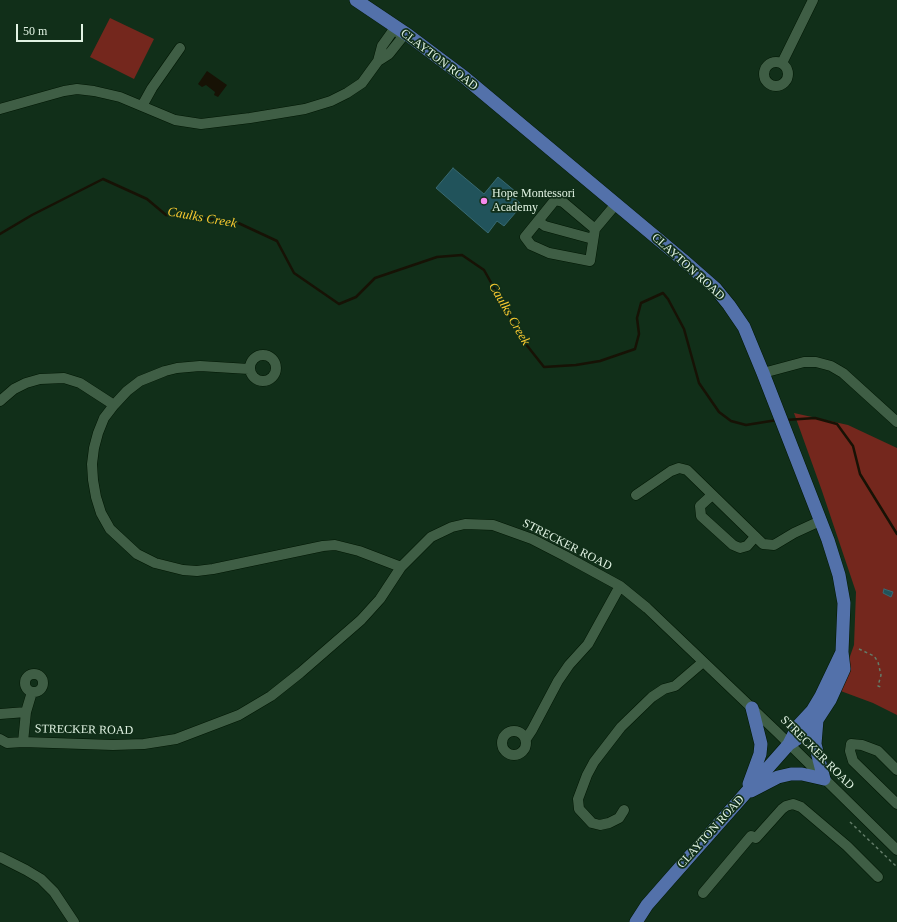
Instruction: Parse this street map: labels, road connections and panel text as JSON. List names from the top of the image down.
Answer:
{
  "streets": {
    "main road": ["CLAYTON ROAD"],
    "street": ["STRECKER ROAD"]
  },
  "crossings": [
    ["CLAYTON ROAD", "STRECKER ROAD"]
  ],
  "water": ["Caulks Creek"],
  "places": ["Hope Montessori Academy"],
  "scale_bar": "50 m"
}
